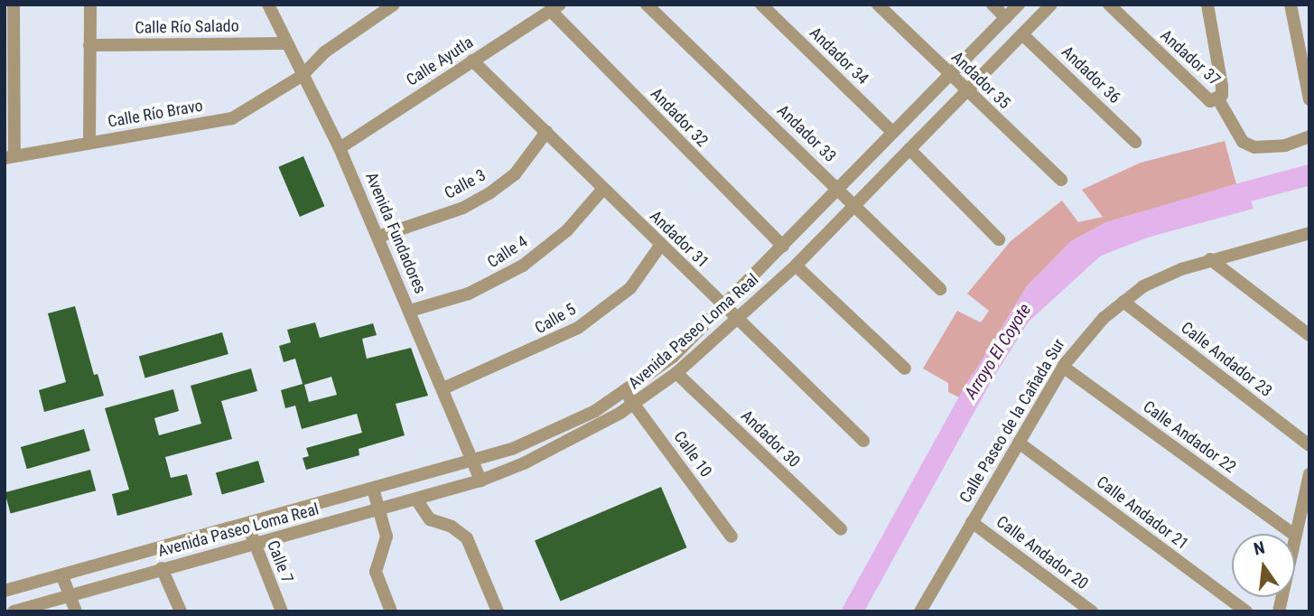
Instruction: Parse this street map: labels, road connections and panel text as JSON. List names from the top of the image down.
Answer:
{
  "streets": {
    "street": [
      "Calle Río Salado",
      "Andador 34",
      "Andador 37",
      "Calle Ayutla",
      "Andador 36",
      "Andador 35",
      "Calle Río Bravo",
      "Andador 32",
      "Andador 33",
      "Calle 3",
      "Avenida Fundadores",
      "Andador 31",
      "Calle 4",
      "Calle 5",
      "Avenida Paseo Loma Real",
      "Calle Andador 23",
      "Calle Paseo de la Cañada Sur",
      "Calle Andador 22",
      "Andador 30",
      "Calle 10",
      "Calle Andador 21",
      "Calle Andador 20",
      "Calle 7"
    ]
  },
  "crossings": [
    ["Calle Río Salado", "Avenida Fundadores"],
    ["Andador 34", "Avenida Paseo Loma Real"],
    ["Calle Ayutla", "Andador 32"],
    ["Calle Ayutla", "Avenida Fundadores"],
    ["Calle Ayutla", "Andador 31"],
    ["Andador 36", "Avenida Paseo Loma Real"],
    ["Andador 35", "Avenida Paseo Loma Real"],
    ["Calle Río Bravo", "Avenida Fundadores"],
    ["Andador 32", "Avenida Paseo Loma Real"],
    ["Andador 33", "Avenida Paseo Loma Real"],
    ["Calle 3", "Avenida Fundadores"],
    ["Calle 3", "Andador 31"],
    ["Avenida Fundadores", "Calle 4"],
    ["Avenida Fundadores", "Calle 5"],
    ["Avenida Fundadores", "Avenida Paseo Loma Real"],
    ["Andador 31", "Calle 4"],
    ["Andador 31", "Calle 5"],
    ["Andador 31", "Avenida Paseo Loma Real"],
    ["Avenida Paseo Loma Real", "Andador 30"],
    ["Avenida Paseo Loma Real", "Calle 10"],
    ["Avenida Paseo Loma Real", "Calle 7"],
    ["Calle Andador 23", "Calle Paseo de la Cañada Sur"],
    ["Calle Paseo de la Cañada Sur", "Calle Andador 22"],
    ["Calle Paseo de la Cañada Sur", "Calle Andador 21"],
    ["Calle Paseo de la Cañada Sur", "Calle Andador 20"]
  ],
  "water": ["Arroyo El Coyote"],
  "north": "top"
}
